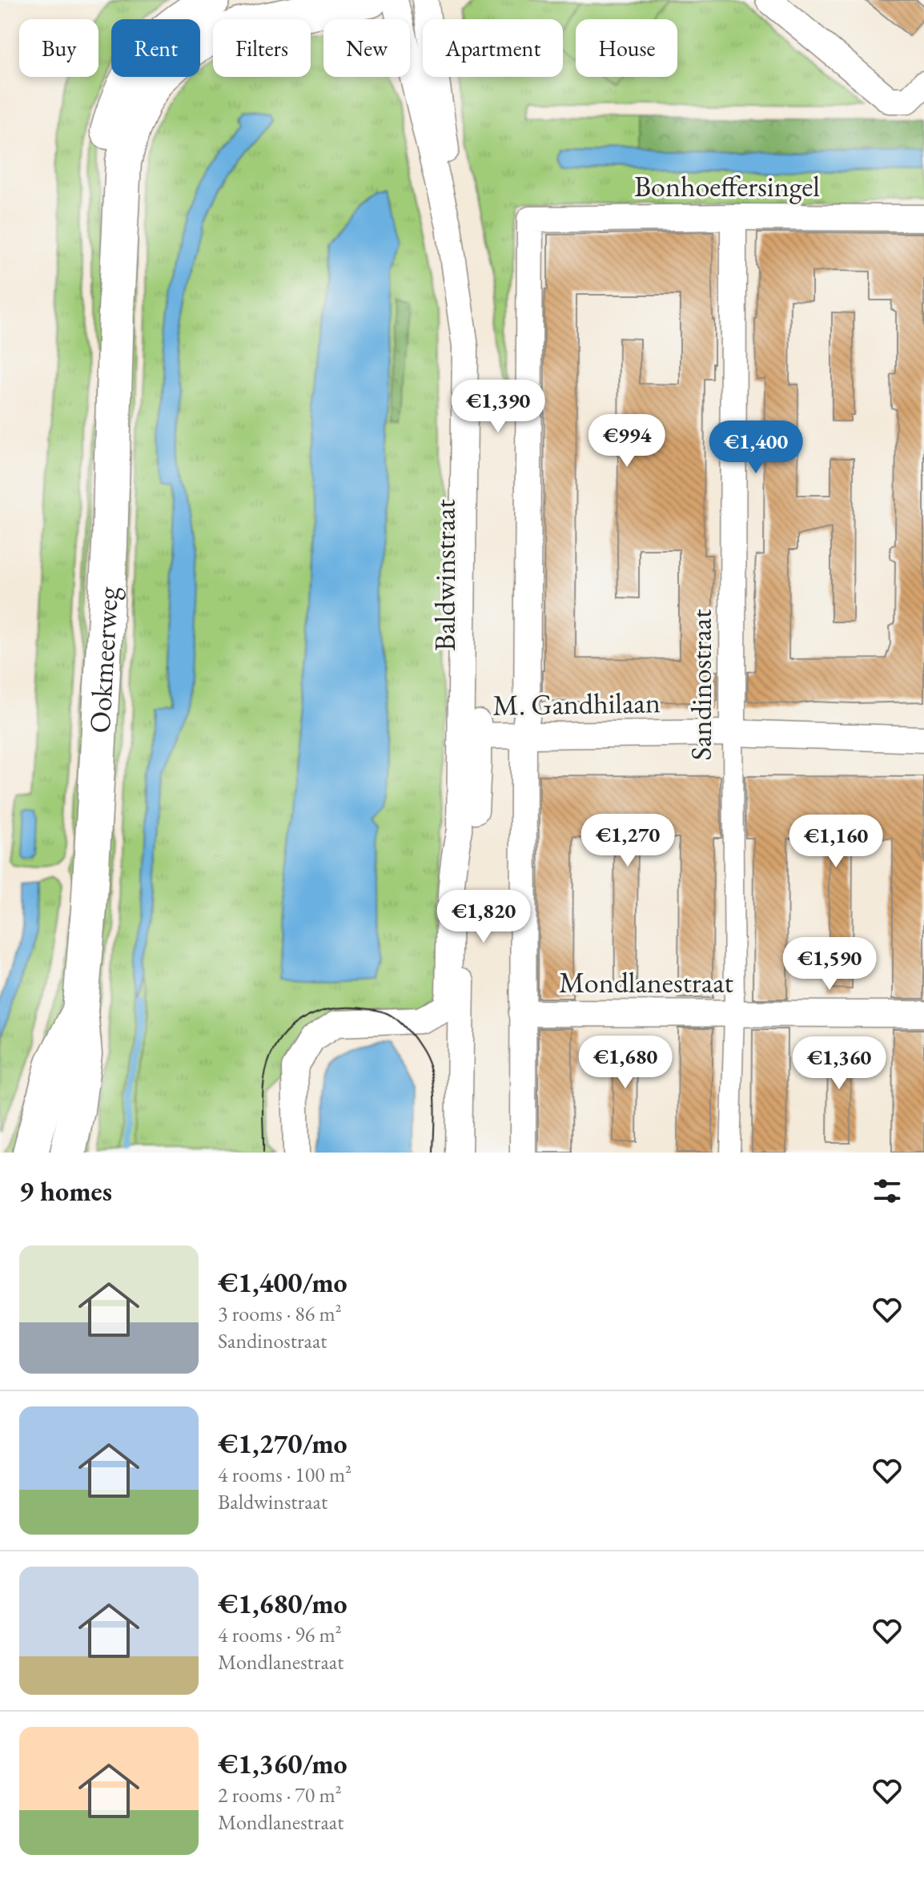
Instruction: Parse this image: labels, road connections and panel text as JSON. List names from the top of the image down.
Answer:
{
  "streets": {
    "main road": ["Ookmeerweg"],
    "street": [
      "Bonhoeffersingel",
      "Baldwinstraat",
      "Sandinostraat",
      "M. Gandhilaan",
      "Mondlanestraat"
    ]
  },
  "crossings": [
    ["Bonhoeffersingel", "Sandinostraat"],
    ["Bonhoeffersingel", "M. Gandhilaan"],
    ["Baldwinstraat", "M. Gandhilaan"],
    ["Sandinostraat", "M. Gandhilaan"],
    ["Sandinostraat", "Mondlanestraat"]
  ],
  "page": {
    "chip": [
      "Buy",
      "Rent",
      "Filters",
      "New",
      "Apartment",
      "House"
    ],
    "price": [
      "€1,390",
      "€994",
      "€1,400",
      "€1,270",
      "€1,160",
      "€1,820",
      "€1,590",
      "€1,680",
      "€1,360"
    ],
    "heading": "9 homes",
    "list": [
      {
        "name": "€1,400/mo",
        "note": "3 rooms · 86 m² · Sandinostraat"
      },
      {
        "name": "€1,270/mo",
        "note": "4 rooms · 100 m² · Baldwinstraat"
      },
      {
        "name": "€1,680/mo",
        "note": "4 rooms · 96 m² · Mondlanestraat"
      },
      {
        "name": "€1,360/mo",
        "note": "2 rooms · 70 m² · Mondlanestraat"
      }
    ]
  }
}
